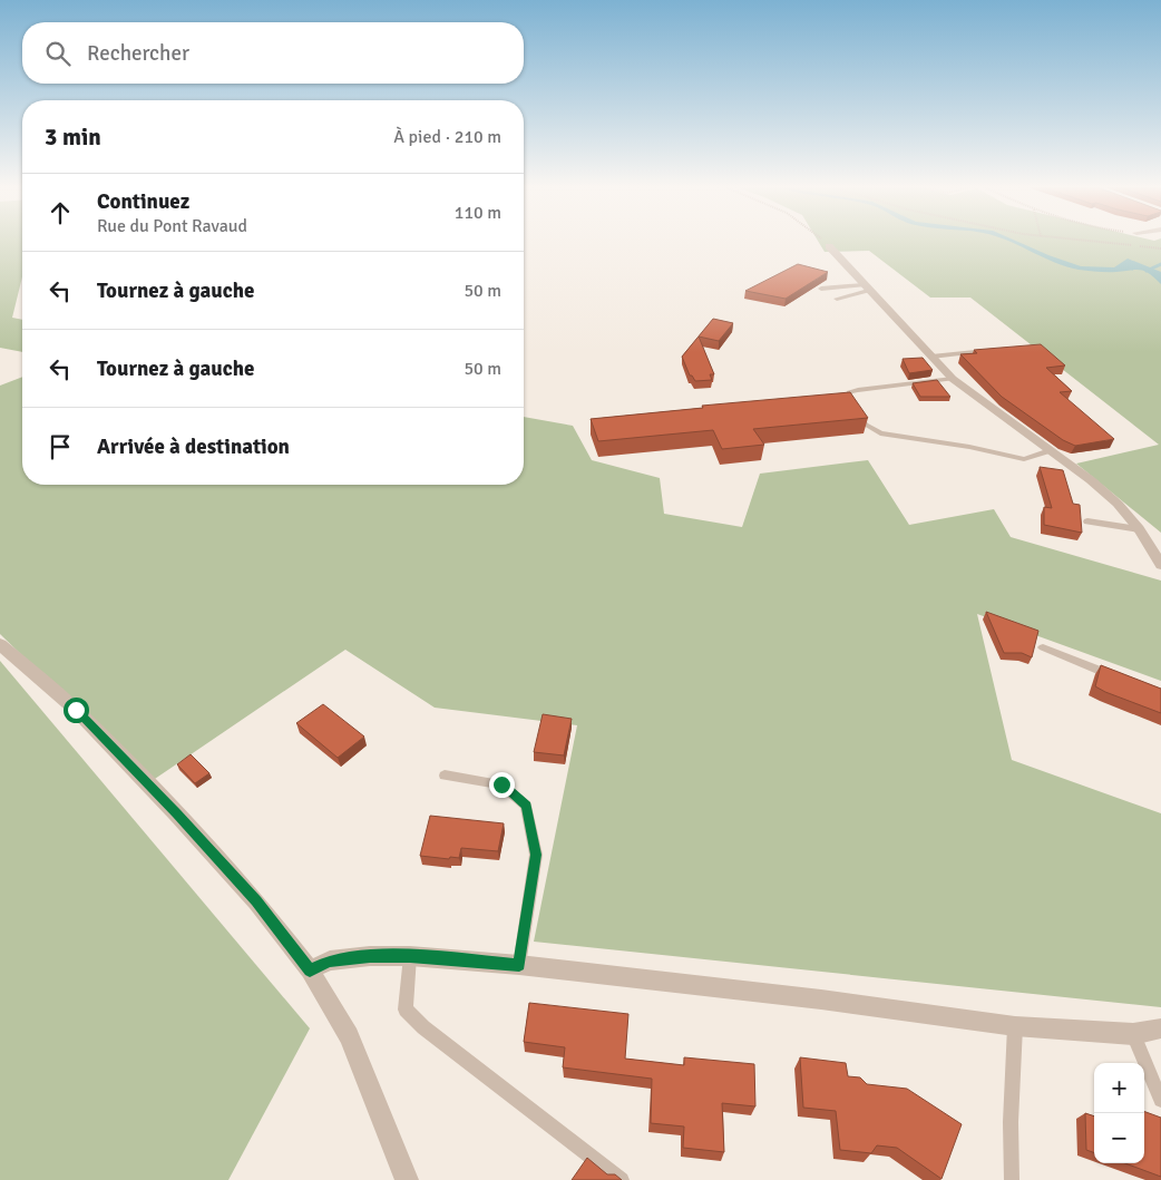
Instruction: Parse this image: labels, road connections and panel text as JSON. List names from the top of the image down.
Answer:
{
  "page": {
    "search": "Rechercher",
    "heading": ["3 min", "À pied · 210 m"],
    "list": [
      ["Continuez", "Rue du Pont Ravaud", "110 m"],
      ["Tournez à gauche", "50 m"],
      ["Tournez à gauche", "50 m"],
      "Arrivée à destination"
    ],
    "map_buttons": ["+", "−"]
  }
}
